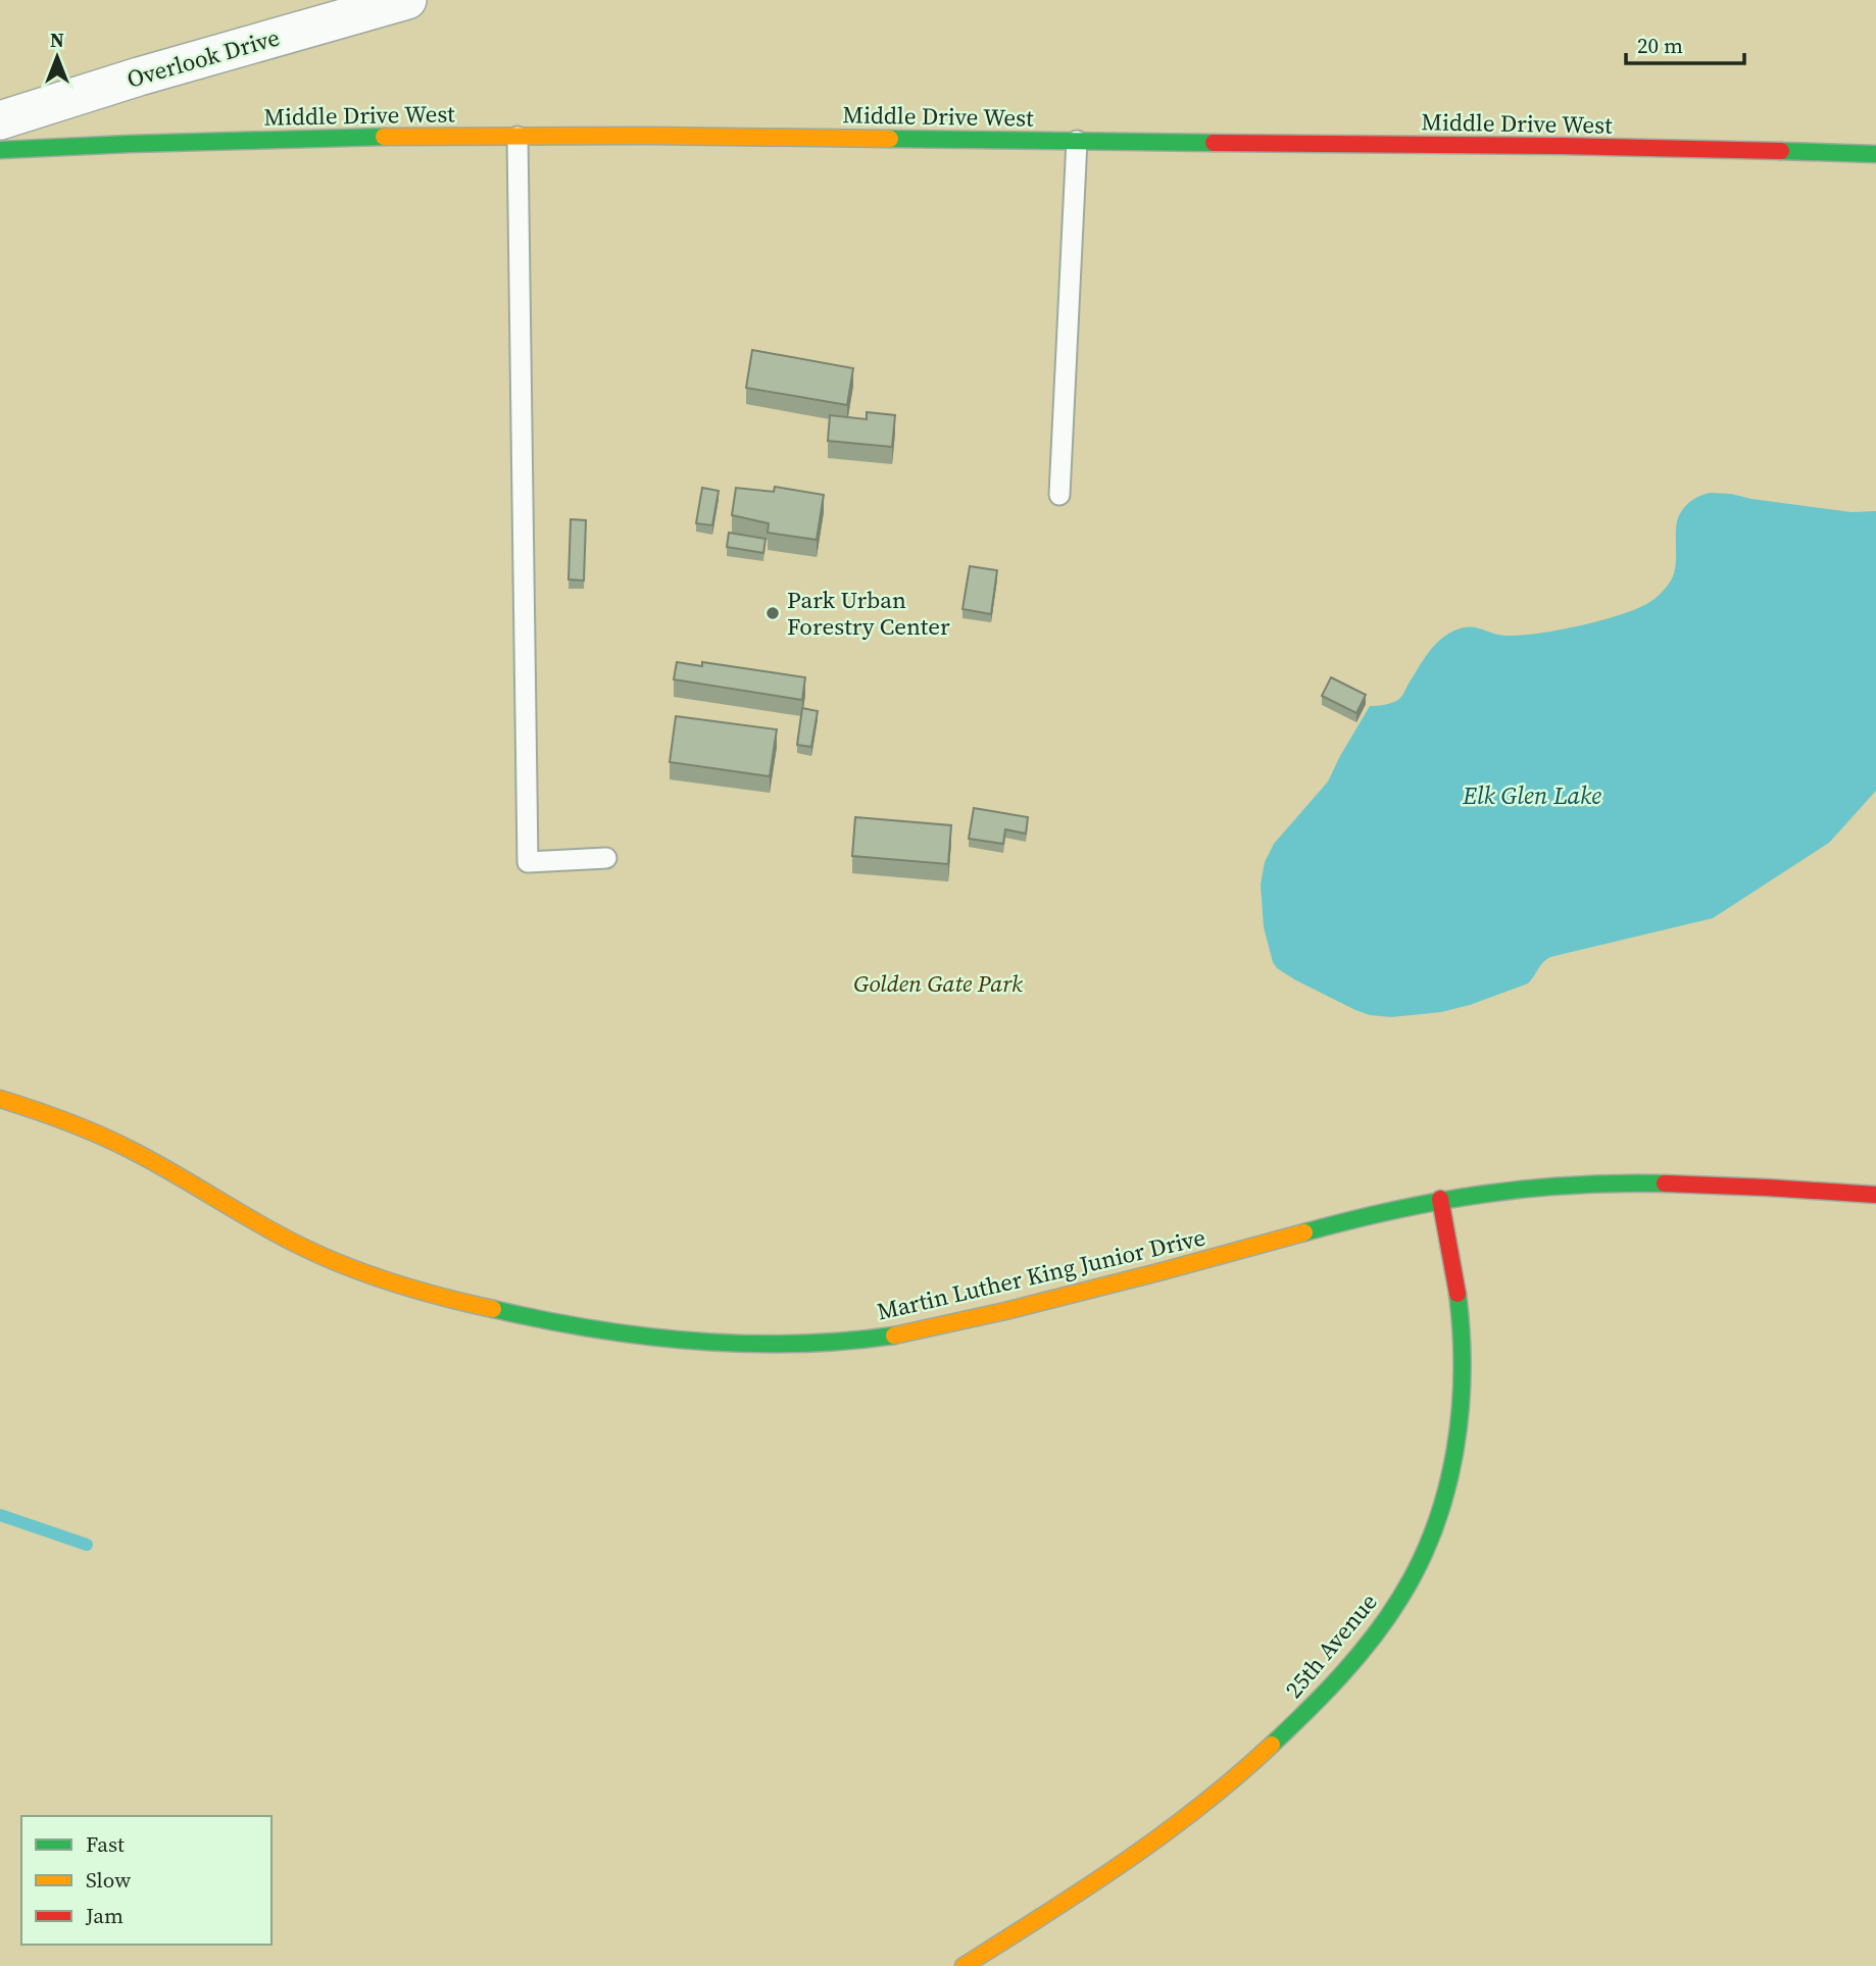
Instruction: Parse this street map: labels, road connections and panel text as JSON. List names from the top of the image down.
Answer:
{
  "streets": {
    "street": [
      "Overlook Drive",
      "Middle Drive West",
      "Martin Luther King Junior Drive",
      "25th Avenue"
    ]
  },
  "crossings": [
    ["Martin Luther King Junior Drive", "25th Avenue"]
  ],
  "water": ["Elk Glen Lake"],
  "parks": ["Golden Gate Park"],
  "places": ["Park Urban Forestry Center"],
  "legend": ["Fast", "Slow", "Jam"],
  "scale_bar": "20 m",
  "north": "top"
}
